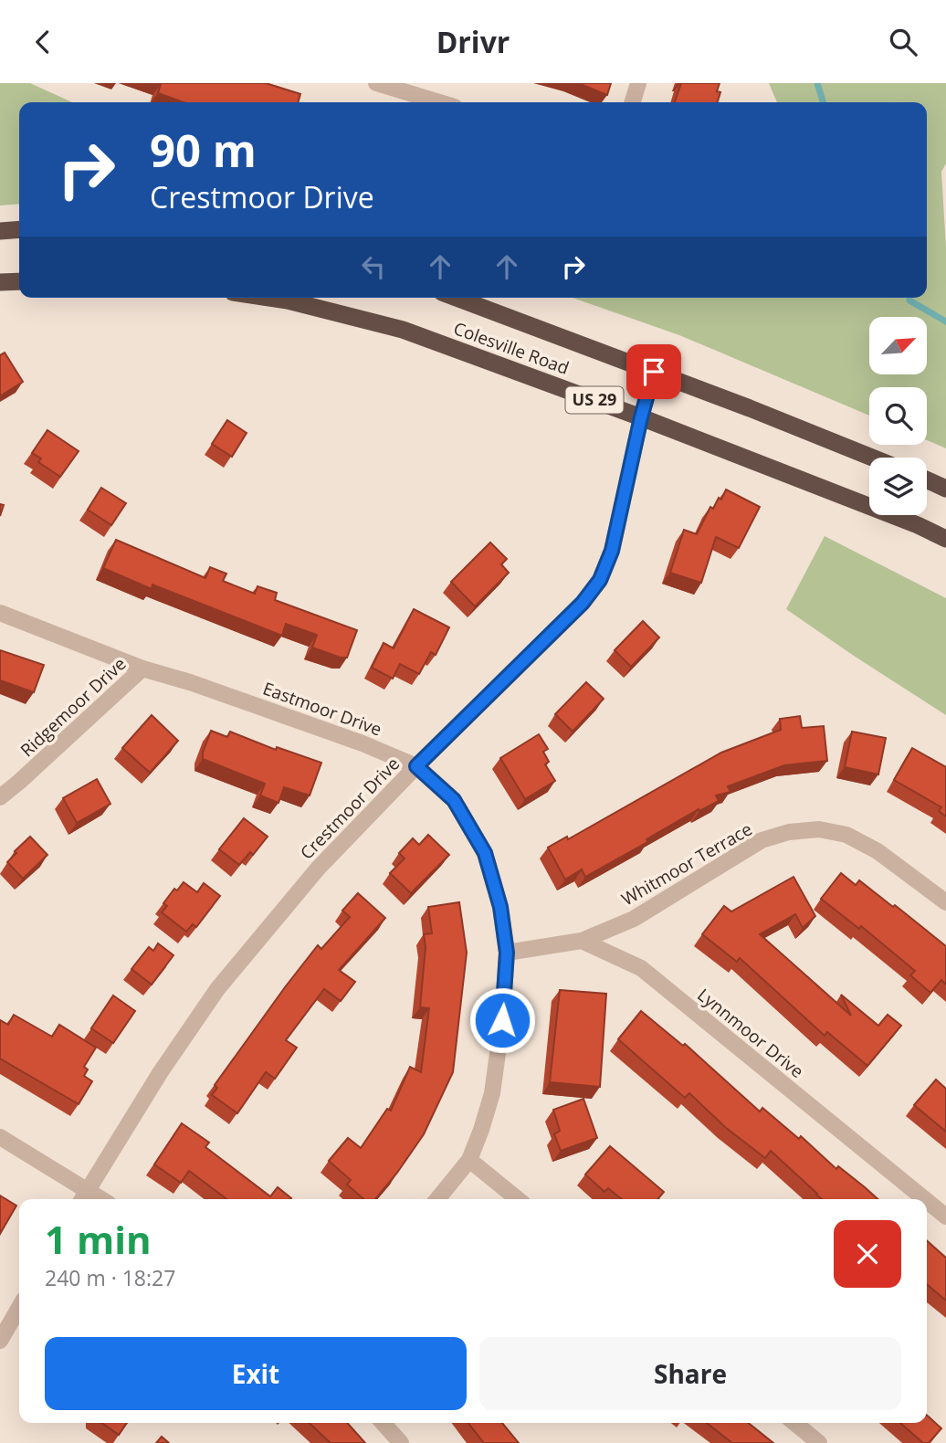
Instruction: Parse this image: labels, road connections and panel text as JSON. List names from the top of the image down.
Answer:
{
  "streets": {
    "highway": ["Colesville Road", "US 29"],
    "street": [
      "Ridgemoor Drive",
      "Eastmoor Drive",
      "Crestmoor Drive",
      "Whitmoor Terrace",
      "Lynnmoor Drive"
    ]
  },
  "crossings": [
    ["Colesville Road", "Crestmoor Drive"],
    ["Ridgemoor Drive", "Eastmoor Drive"],
    ["Eastmoor Drive", "Crestmoor Drive"],
    ["Whitmoor Terrace", "Lynnmoor Drive"]
  ],
  "north": "top right",
  "page": {
    "header": "Drivr",
    "turn": ["90 m", "Crestmoor Drive"],
    "heading": ["1 min", "240 m · 18:27"],
    "buttons": ["Exit", "Share"]
  }
}
